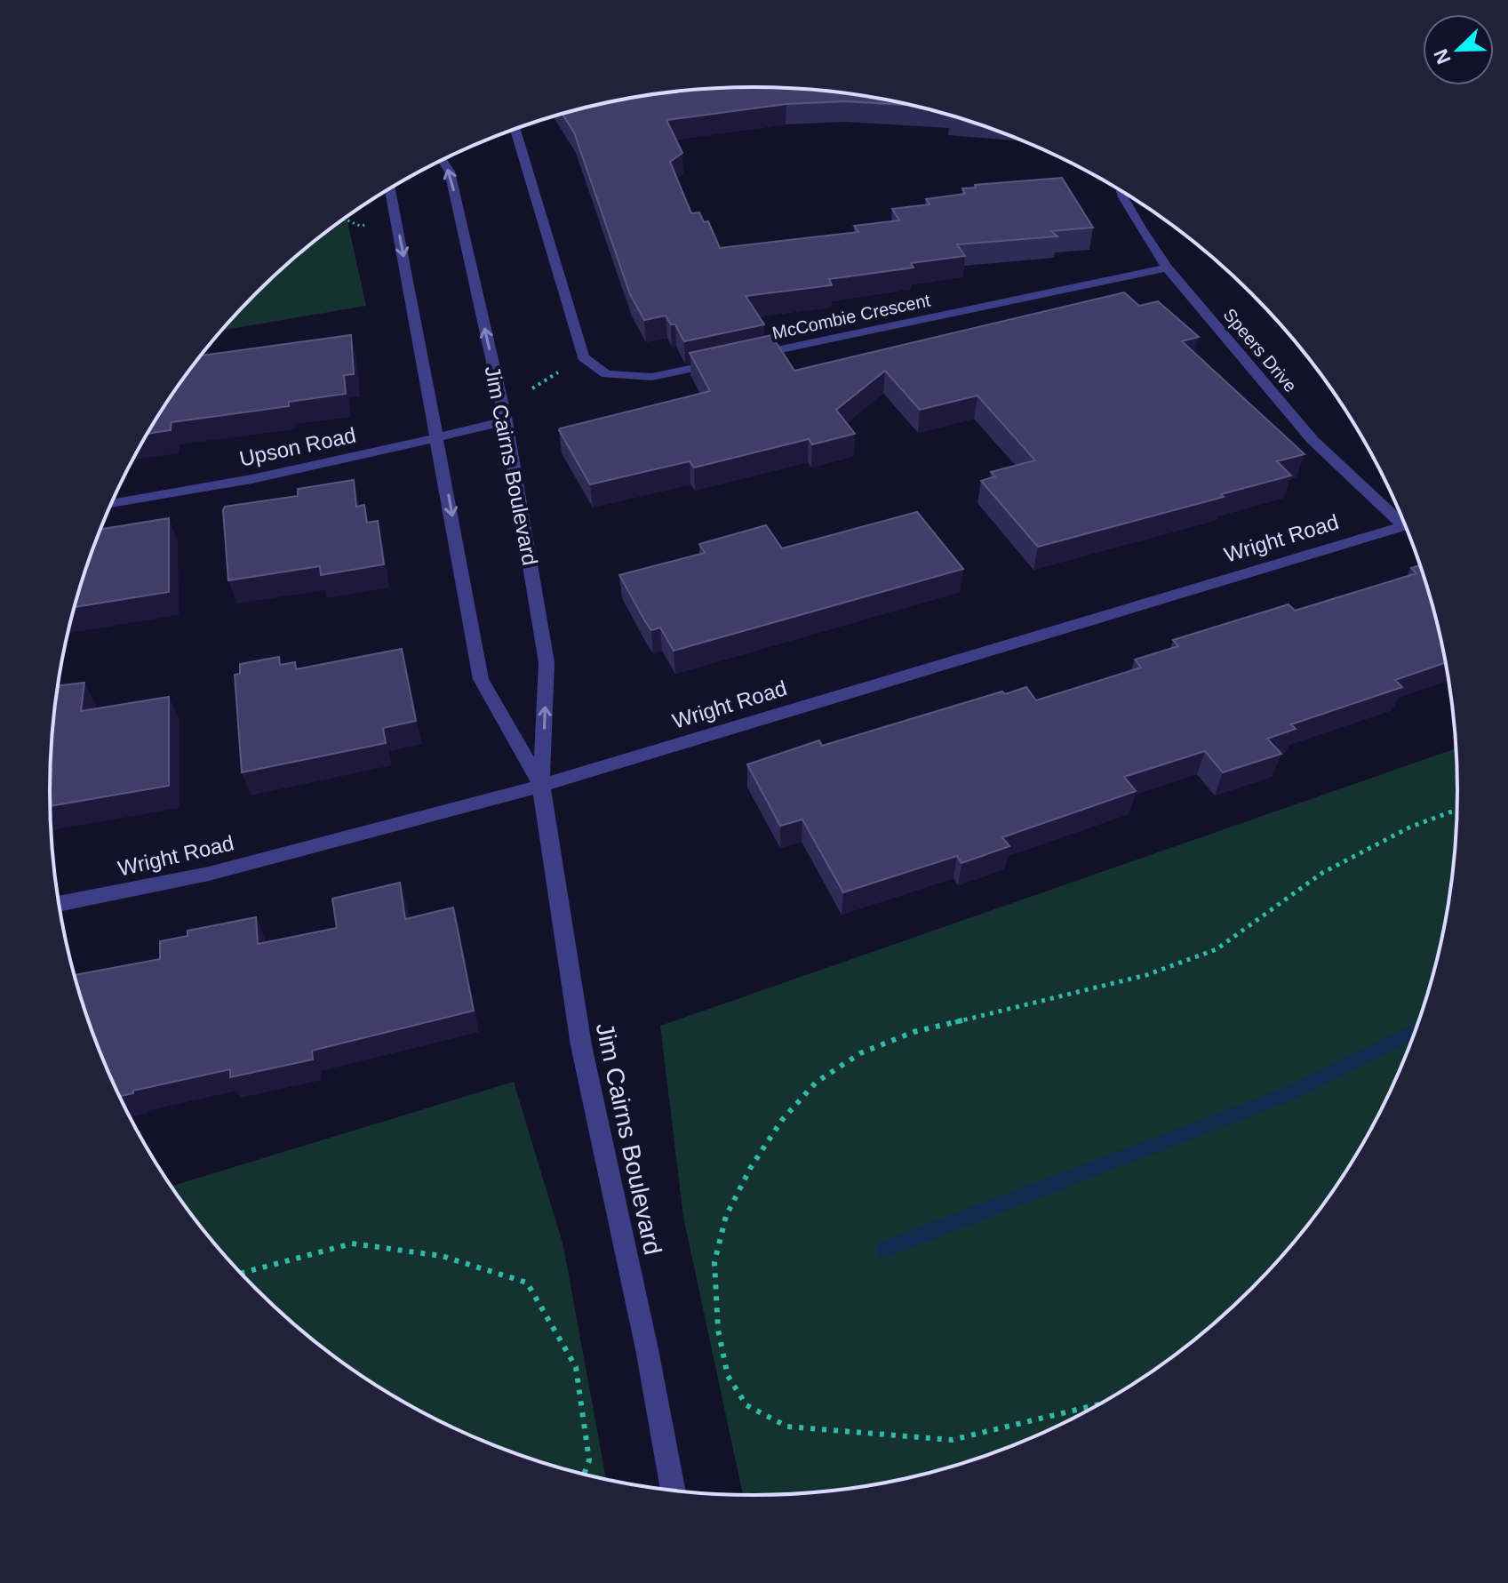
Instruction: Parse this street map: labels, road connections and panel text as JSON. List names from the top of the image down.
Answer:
{
  "streets": {
    "street": [
      "McCombie Crescent",
      "Speers Drive",
      "Upson Road",
      "Jim Cairns Boulevard",
      "Wright Road"
    ]
  },
  "crossings": [
    ["McCombie Crescent", "Speers Drive"],
    ["Upson Road", "Jim Cairns Boulevard"],
    ["Jim Cairns Boulevard", "Wright Road"]
  ],
  "north": "bottom left"
}
